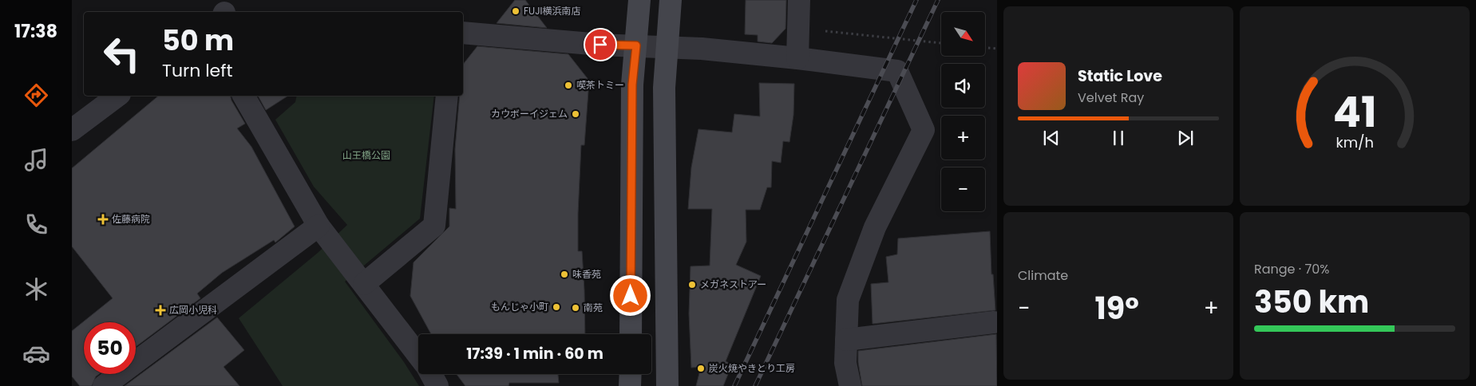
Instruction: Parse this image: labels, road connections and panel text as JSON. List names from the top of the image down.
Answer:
{
  "parks": ["山王橋公園"],
  "places": {
    "other": [
      "FUJI横浜南店",
      "喫茶トミー",
      "カウボーイジェム",
      "味香苑",
      "メガネストアー",
      "もんじゃ小町",
      "南苑",
      "炭火焼やきとり工房"
    ],
    "health": ["佐藤病院", "広岡小児科"]
  },
  "north": "bottom right",
  "page": {
    "tabs": "17:38",
    "map_buttons": ["+", "−"],
    "turn": ["50 m", "Turn left"],
    "song": ["Static Love", "Velvet Ray"],
    "tile": [
      "Climate",
      ["Range · 70%", "350 km"]
    ],
    "heat": ["−", "19°", "+"],
    "limit": "50",
    "trip": "17:39 · 1 min · 60 m",
    "gauge": ["41", "km/h"]
  }
}
